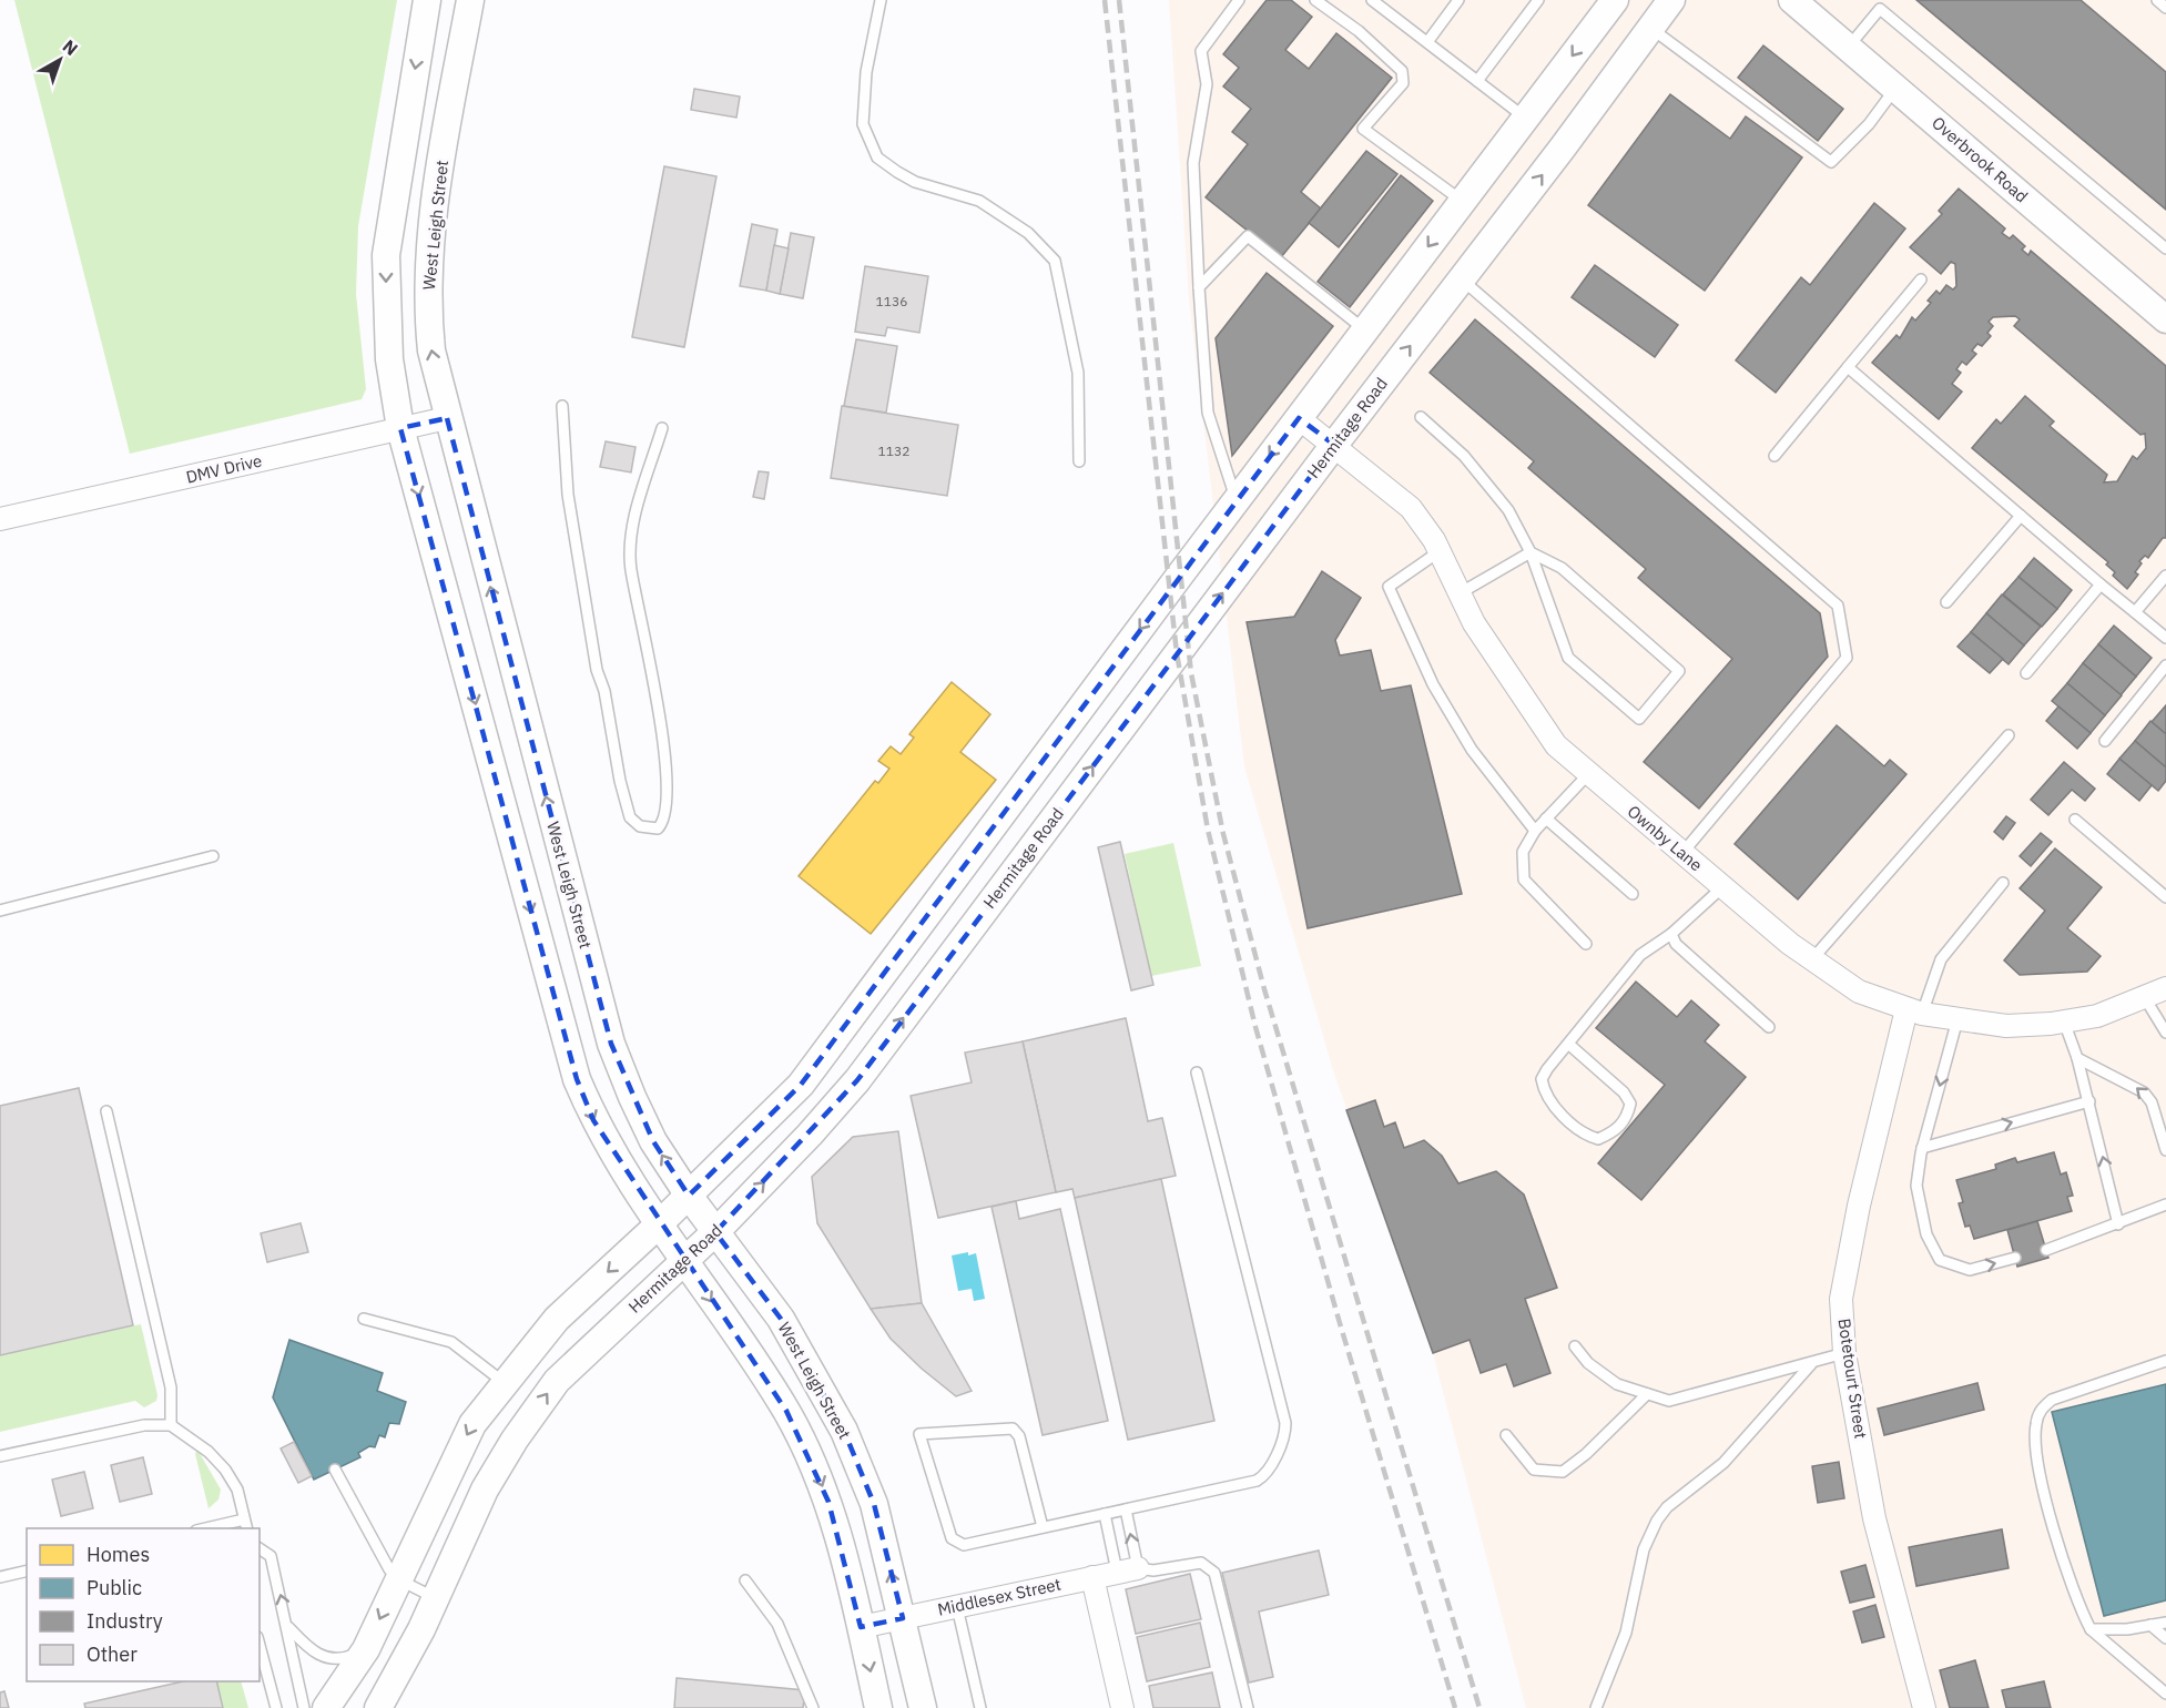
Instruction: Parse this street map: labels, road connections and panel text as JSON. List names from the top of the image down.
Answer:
{
  "streets": {
    "street": [
      "Overbrook Road",
      "West Leigh Street",
      "Hermitage Road",
      "DMV Drive",
      "Ownby Lane",
      "Botetourt Street",
      "Middlesex Street"
    ]
  },
  "crossings": [
    ["West Leigh Street", "Hermitage Road"],
    ["West Leigh Street", "DMV Drive"],
    ["West Leigh Street", "Middlesex Street"],
    ["Hermitage Road", "Ownby Lane"],
    ["Ownby Lane", "Botetourt Street"]
  ],
  "house_numbers": ["1136", "1132"],
  "legend": [
    "Homes",
    "Public",
    "Industry",
    "Other"
  ],
  "north": "top right"
}
